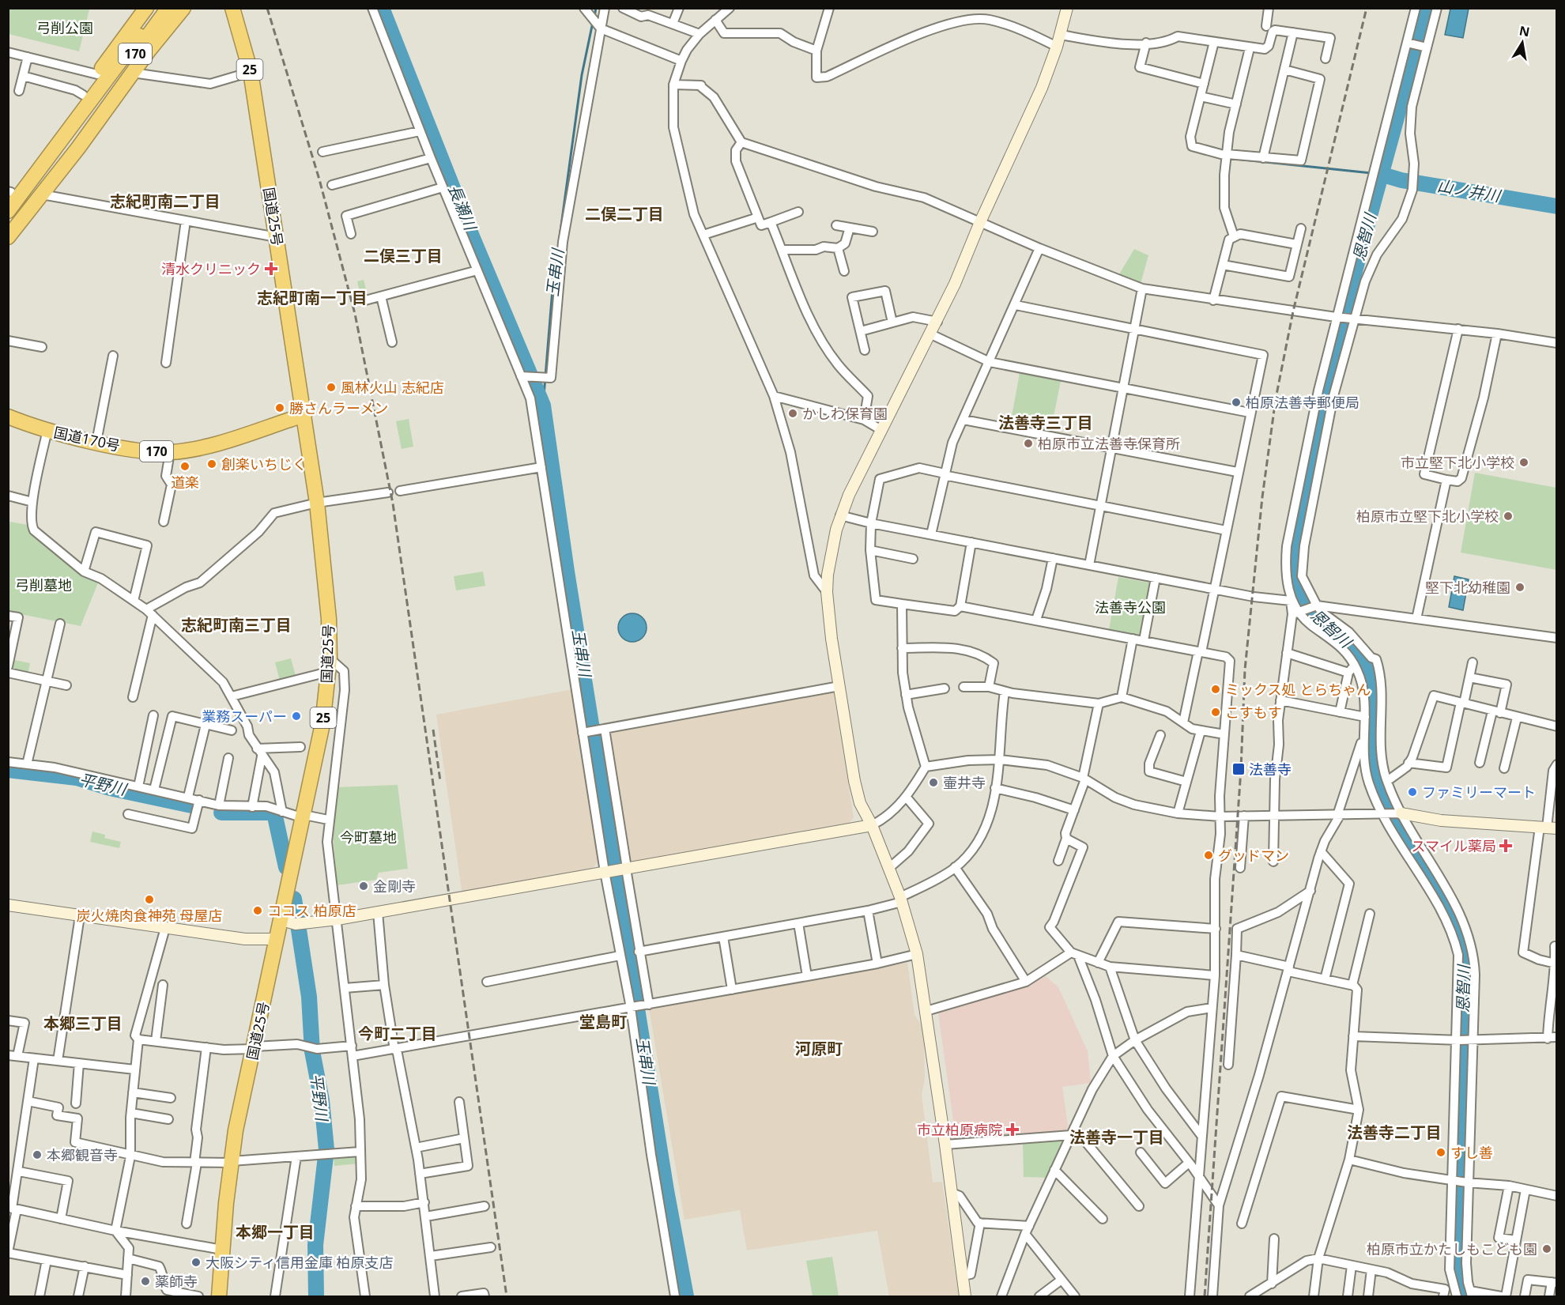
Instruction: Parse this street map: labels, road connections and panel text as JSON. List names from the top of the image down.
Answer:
{
  "streets": {
    "highway": [
      "170",
      "25",
      "国道25号",
      "国道170号"
    ]
  },
  "crossings": [
    ["国道25号", "国道170号"]
  ],
  "districts": [
    "志紀町南二丁目",
    "二俣二丁目",
    "二俣三丁目",
    "志紀町南一丁目",
    "法善寺三丁目",
    "志紀町南三丁目",
    "堂島町",
    "本郷三丁目",
    "今町二丁目",
    "河原町",
    "法善寺二丁目",
    "法善寺一丁目",
    "本郷一丁目"
  ],
  "water": [
    "山ノ井川",
    "長瀬川",
    "恩智川",
    "玉串川",
    "平野川"
  ],
  "parks": [
    "弓削公園",
    "弓削墓地",
    "法善寺公園",
    "今町墓地"
  ],
  "places": {
    "health": ["清水クリニック", "スマイル薬局", "市立柏原病院"],
    "other": [
      "風林火山 志紀店",
      "柏原法善寺郵便局",
      "勝さんラーメン",
      "かしわ保育園",
      "柏原市立法善寺保育所",
      "市立堅下北小学校",
      "創楽いちじく",
      "道楽",
      "柏原市立堅下北小学校",
      "堅下北幼稚園",
      "ミックス処 とらちゃん",
      "こすもす",
      "業務スーパー",
      "壷井寺",
      "ファミリーマート",
      "グッドマン",
      "金剛寺",
      "炭火焼肉食神苑 母屋店",
      "ココス 柏原店",
      "すし善",
      "本郷観音寺",
      "柏原市立かたしもこども園",
      "大阪シティ信用金庫 柏原支店",
      "薬師寺"
    ],
    "transit": ["法善寺"]
  },
  "north": "top"
}
